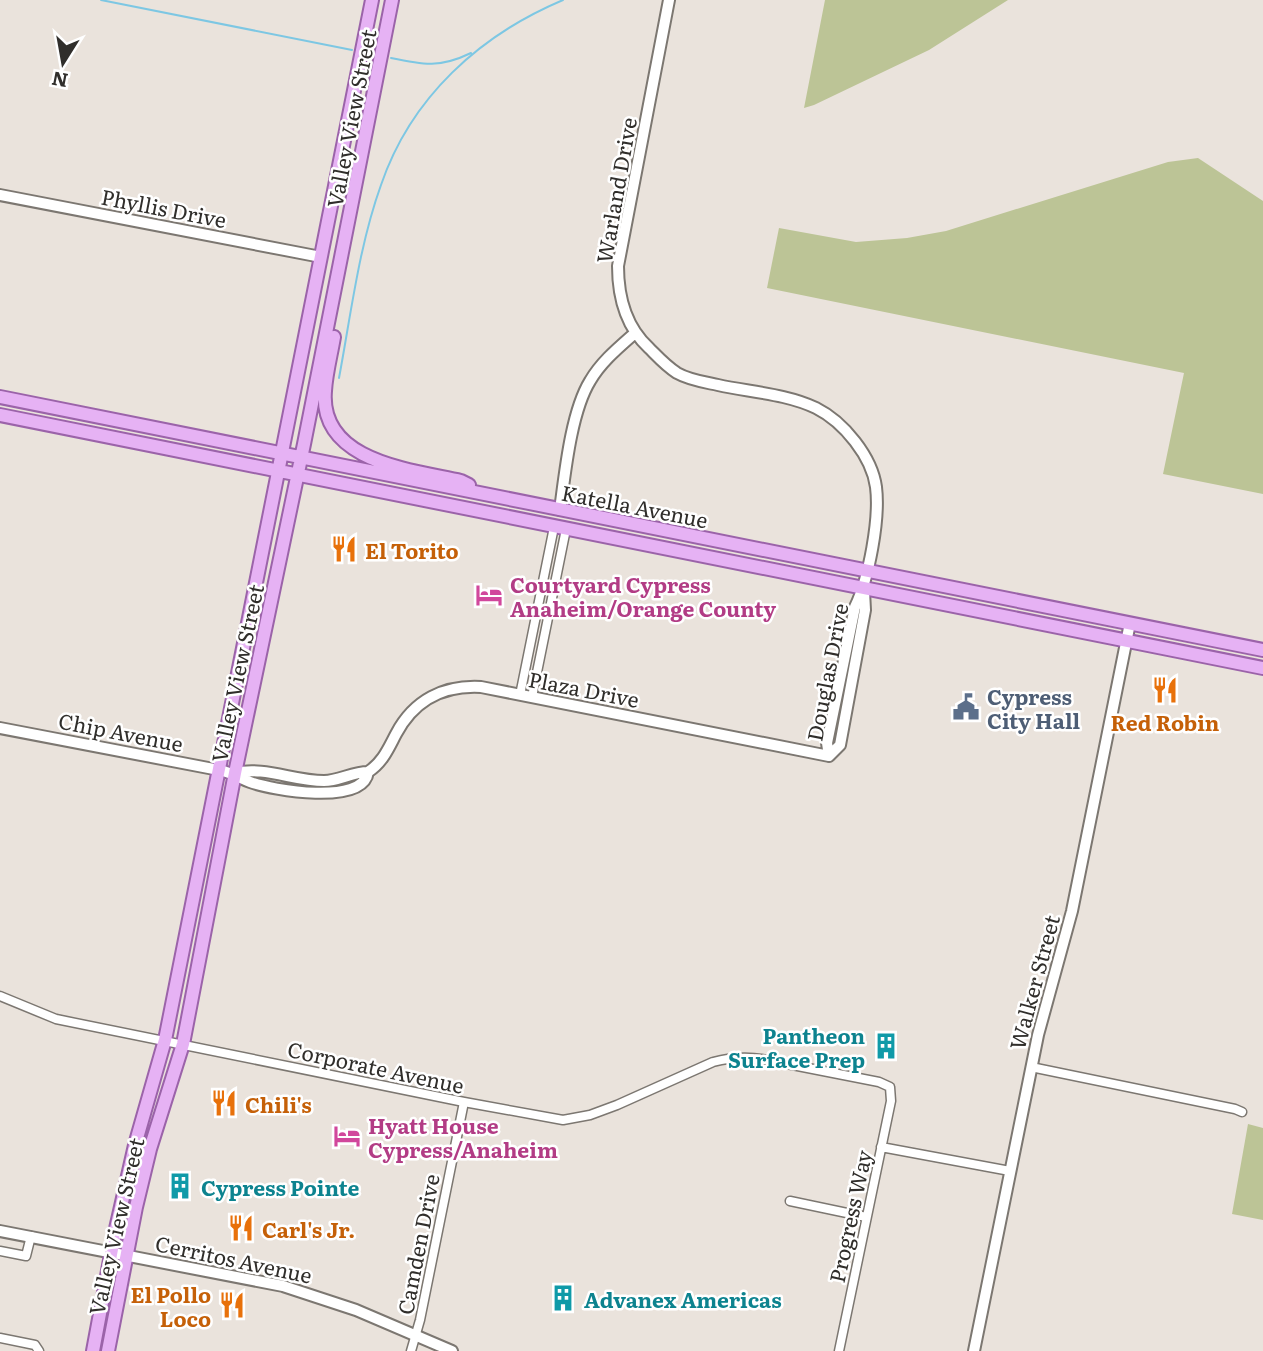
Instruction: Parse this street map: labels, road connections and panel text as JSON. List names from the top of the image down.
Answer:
{
  "streets": {
    "main road": ["Valley View Street", "Katella Avenue"],
    "street": [
      "Warland Drive",
      "Phyllis Drive",
      "Douglas Drive",
      "Plaza Drive",
      "Chip Avenue",
      "Walker Street",
      "Corporate Avenue",
      "Progress Way",
      "Camden Drive",
      "Cerritos Avenue"
    ]
  },
  "crossings": [
    ["Valley View Street", "Phyllis Drive"],
    ["Valley View Street", "Katella Avenue"],
    ["Valley View Street", "Plaza Drive"],
    ["Valley View Street", "Chip Avenue"],
    ["Valley View Street", "Corporate Avenue"],
    ["Valley View Street", "Cerritos Avenue"],
    ["Warland Drive", "Katella Avenue"],
    ["Warland Drive", "Douglas Drive"],
    ["Katella Avenue", "Douglas Drive"],
    ["Katella Avenue", "Walker Street"],
    ["Douglas Drive", "Plaza Drive"],
    ["Plaza Drive", "Chip Avenue"],
    ["Corporate Avenue", "Progress Way"],
    ["Corporate Avenue", "Camden Drive"],
    ["Camden Drive", "Cerritos Avenue"]
  ],
  "places": {
    "restaurant": [
      "El Torito",
      "Red Robin",
      "Chili's",
      "Carl's Jr.",
      "El Pollo Loco"
    ],
    "hotel": ["Courtyard Cypress Anaheim/Orange County", "Hyatt House Cypress/Anaheim"],
    "public building": ["Cypress City Hall"],
    "building": ["Pantheon Surface Prep", "Cypress Pointe", "Advanex Americas"]
  },
  "north": "bottom"
}
